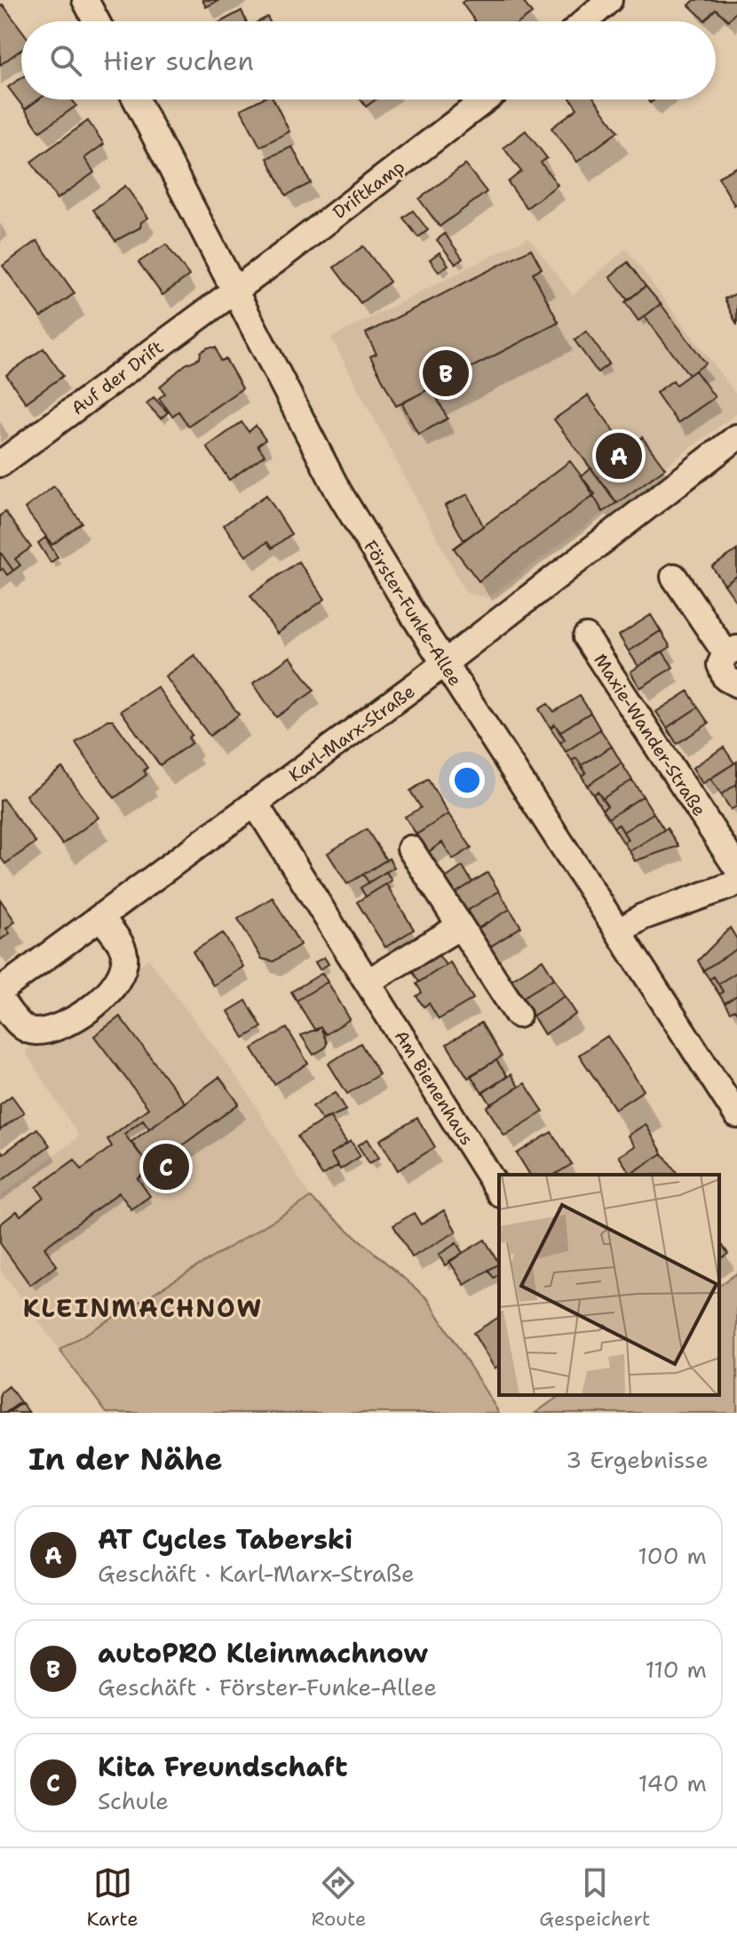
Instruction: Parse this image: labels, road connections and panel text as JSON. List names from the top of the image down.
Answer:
{
  "streets": {
    "street": [
      "Driftkamp",
      "Auf der Drift",
      "Förster-Funke-Allee",
      "Karl-Marx-Straße",
      "Maxie-Wander-Straße",
      "Am Bienenhaus"
    ]
  },
  "crossings": [
    ["Driftkamp", "Auf der Drift"],
    ["Driftkamp", "Förster-Funke-Allee"],
    ["Auf der Drift", "Förster-Funke-Allee"],
    ["Förster-Funke-Allee", "Karl-Marx-Straße"],
    ["Karl-Marx-Straße", "Am Bienenhaus"]
  ],
  "districts": ["KLEINMACHNOW"],
  "page": {
    "search": "Hier suchen",
    "pins": ["B", "A", "C"],
    "heading": ["In der Nähe", "3 Ergebnisse"],
    "list": [
      {
        "mark": "A",
        "name": "AT Cycles Taberski",
        "note": "Geschäft · Karl-Marx-Straße",
        "value": "100 m"
      },
      {
        "mark": "B",
        "name": "autoPRO Kleinmachnow",
        "note": "Geschäft · Förster-Funke-Allee",
        "value": "110 m"
      },
      {
        "mark": "C",
        "name": "Kita Freundschaft",
        "note": "Schule",
        "value": "140 m"
      }
    ],
    "nav": ["Karte", "Route", "Gespeichert"]
  }
}
